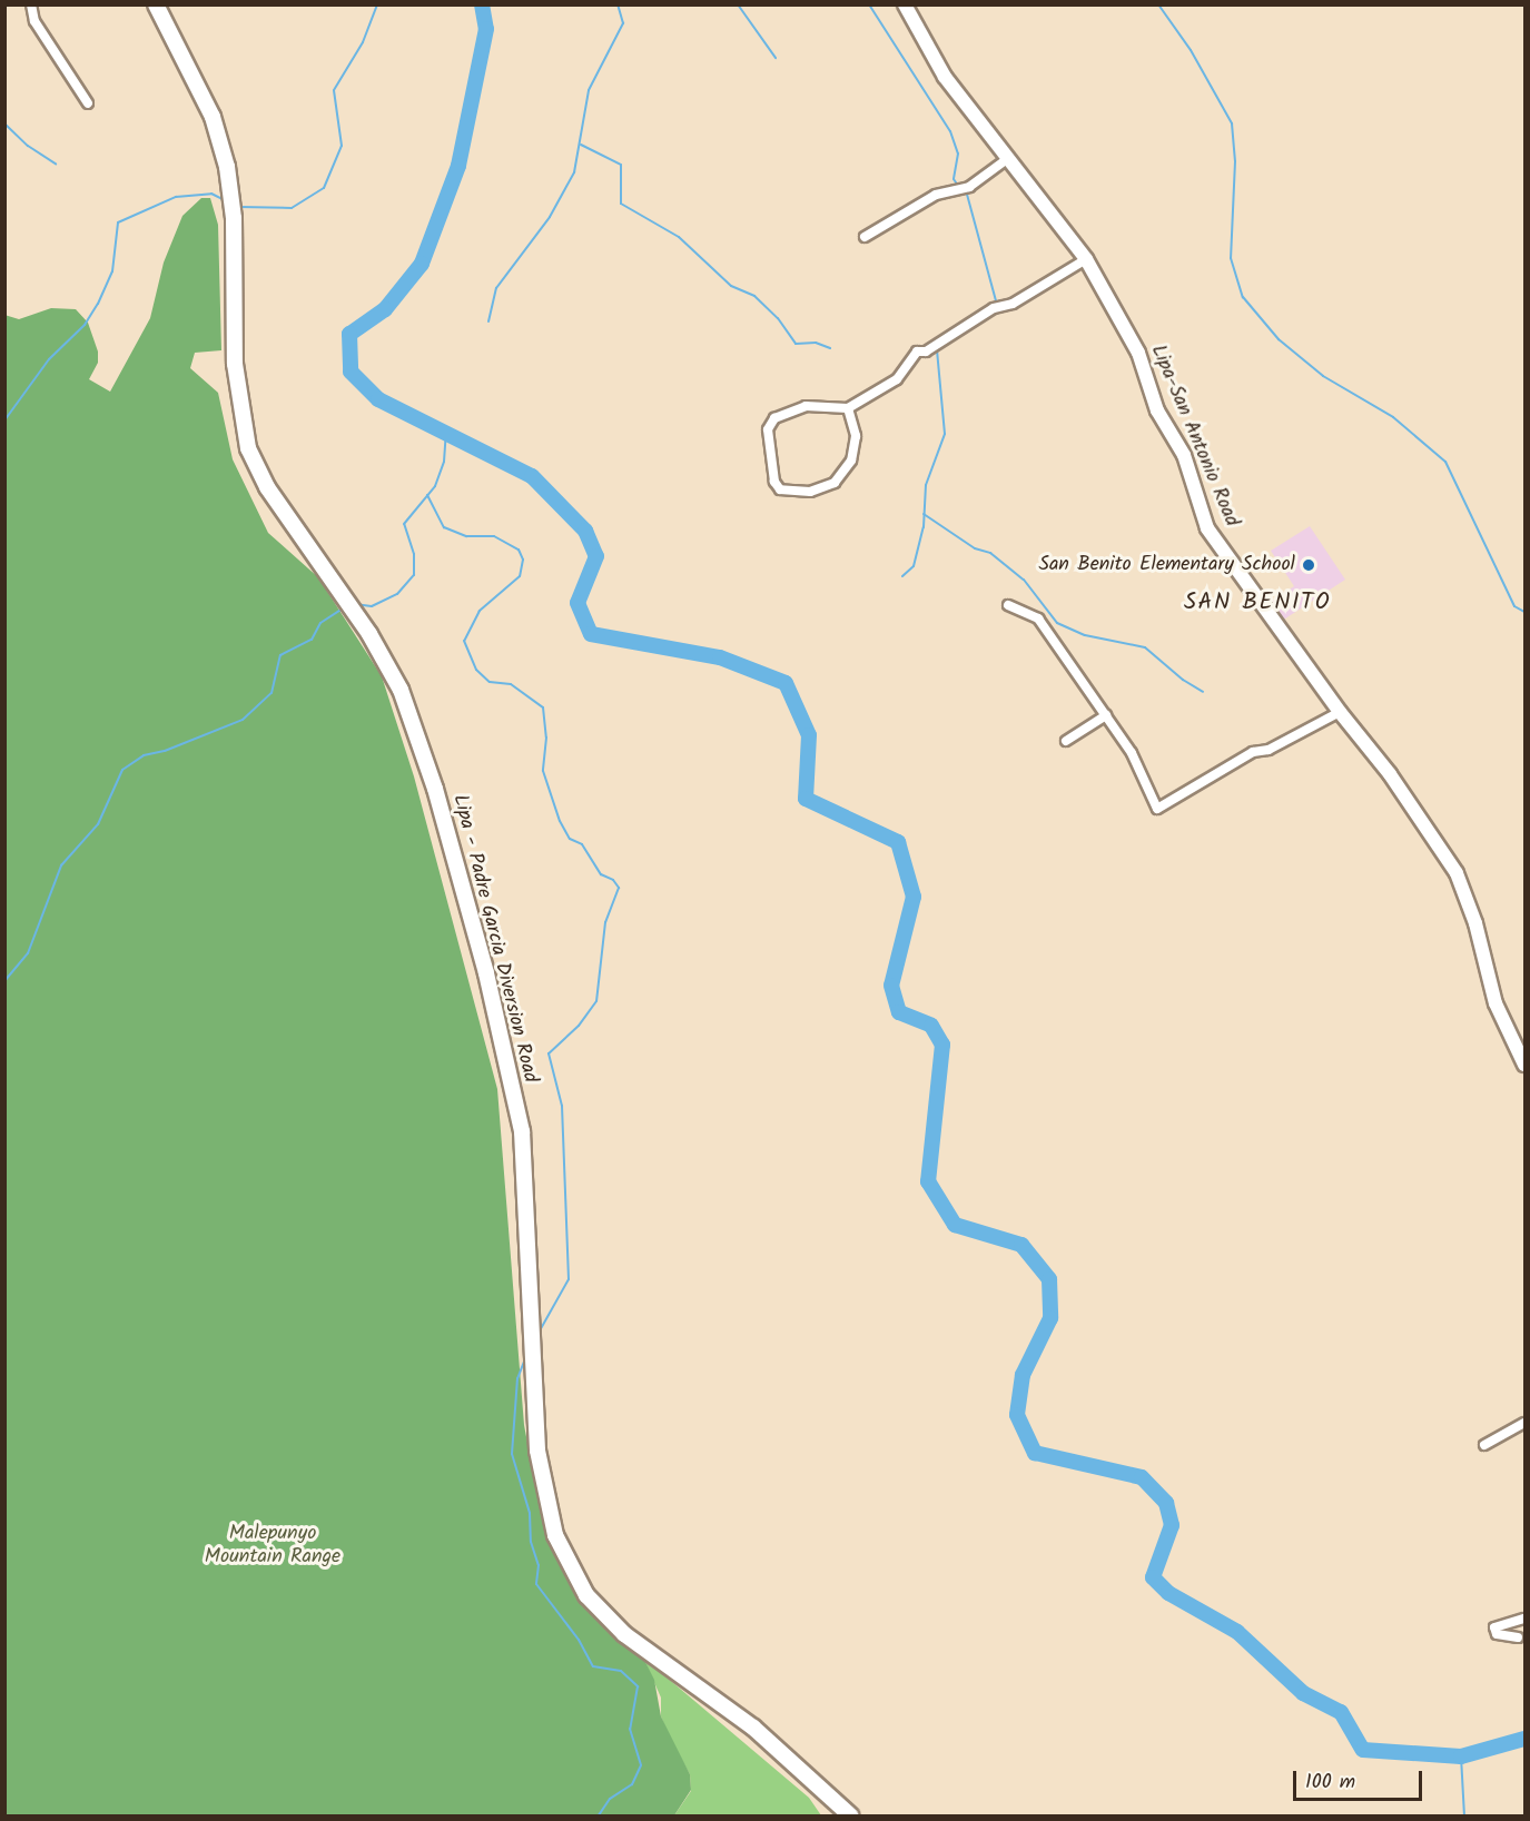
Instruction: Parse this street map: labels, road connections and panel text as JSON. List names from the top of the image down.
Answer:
{
  "streets": {
    "main road": ["Lipa-San Antonio Road", "Lipa - Padre Garcia Diversion Road"]
  },
  "districts": ["SAN BENITO"],
  "parks": ["Malepunyo Mountain Range"],
  "places": ["San Benito Elementary School"],
  "scale_bar": "100 m"
}
